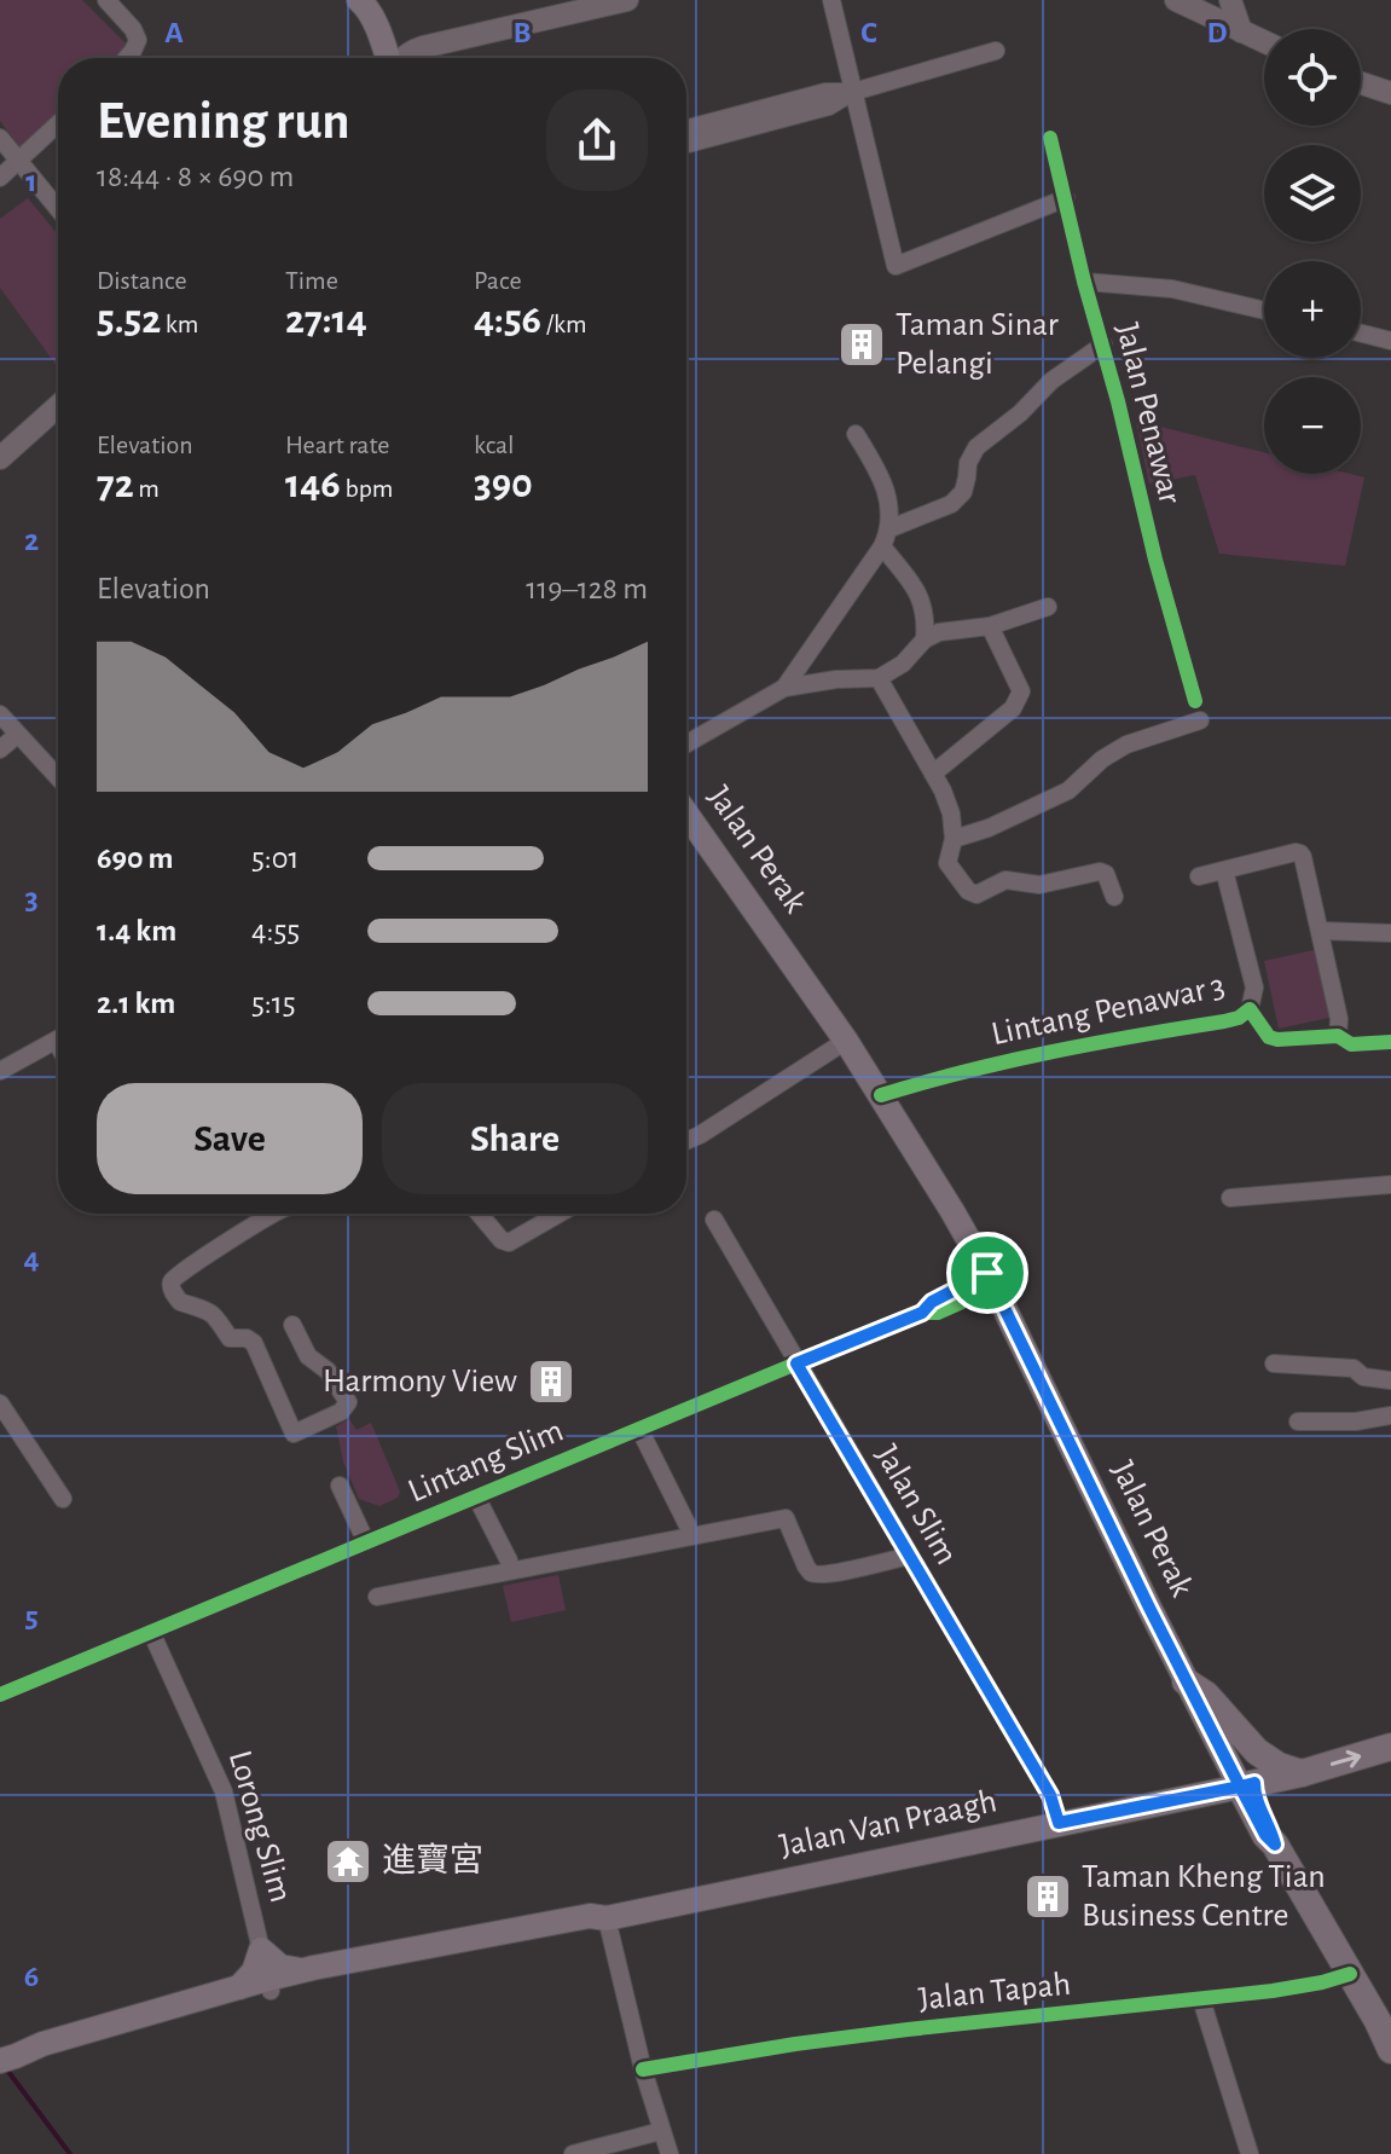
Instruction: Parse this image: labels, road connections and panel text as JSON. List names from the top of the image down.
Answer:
{
  "streets": {
    "main road": ["Jalan Perak", "Jalan Van Praagh"],
    "street": [
      "Jalan Penawar",
      "Lintang Penawar 3",
      "Lintang Slim",
      "Jalan Slim",
      "Lorong Slim",
      "Jalan Tapah"
    ]
  },
  "crossings": [
    ["Jalan Perak", "Lintang Penawar 3"],
    ["Jalan Perak", "Lintang Slim"],
    ["Jalan Perak", "Jalan Van Praagh"],
    ["Jalan Perak", "Jalan Tapah"],
    ["Lintang Slim", "Jalan Slim"],
    ["Lintang Slim", "Lorong Slim"],
    ["Jalan Slim", "Jalan Van Praagh"],
    ["Jalan Van Praagh", "Lorong Slim"]
  ],
  "places": {
    "building": ["Taman Sinar Pelangi", "Harmony View", "Taman Kheng Tian Business Centre"],
    "temple": ["進寶宮"]
  },
  "page": {
    "map_buttons": ["+", "−"],
    "heading": ["Evening run", "18:44 · 8 × 690 m"],
    "stats": [
      ["Distance", "5.52 km"],
      ["Time", "27:14"],
      ["Pace", "4:56 /km"],
      ["Elevation", "72 m"],
      ["Heart rate", "146 bpm"],
      ["kcal", "390"]
    ],
    "chart": ["Elevation", "119–128 m"],
    "list": [
      {
        "name": "690 m",
        "note": "5:01"
      },
      {
        "name": "1.4 km",
        "note": "4:55"
      },
      {
        "name": "2.1 km",
        "note": "5:15"
      }
    ],
    "buttons": ["Save", "Share"]
  },
  "grid": {
    "columns": [
      "A",
      "B",
      "C",
      "D"
    ],
    "rows": [
      "1",
      "2",
      "3",
      "4",
      "5",
      "6"
    ]
  }
}
